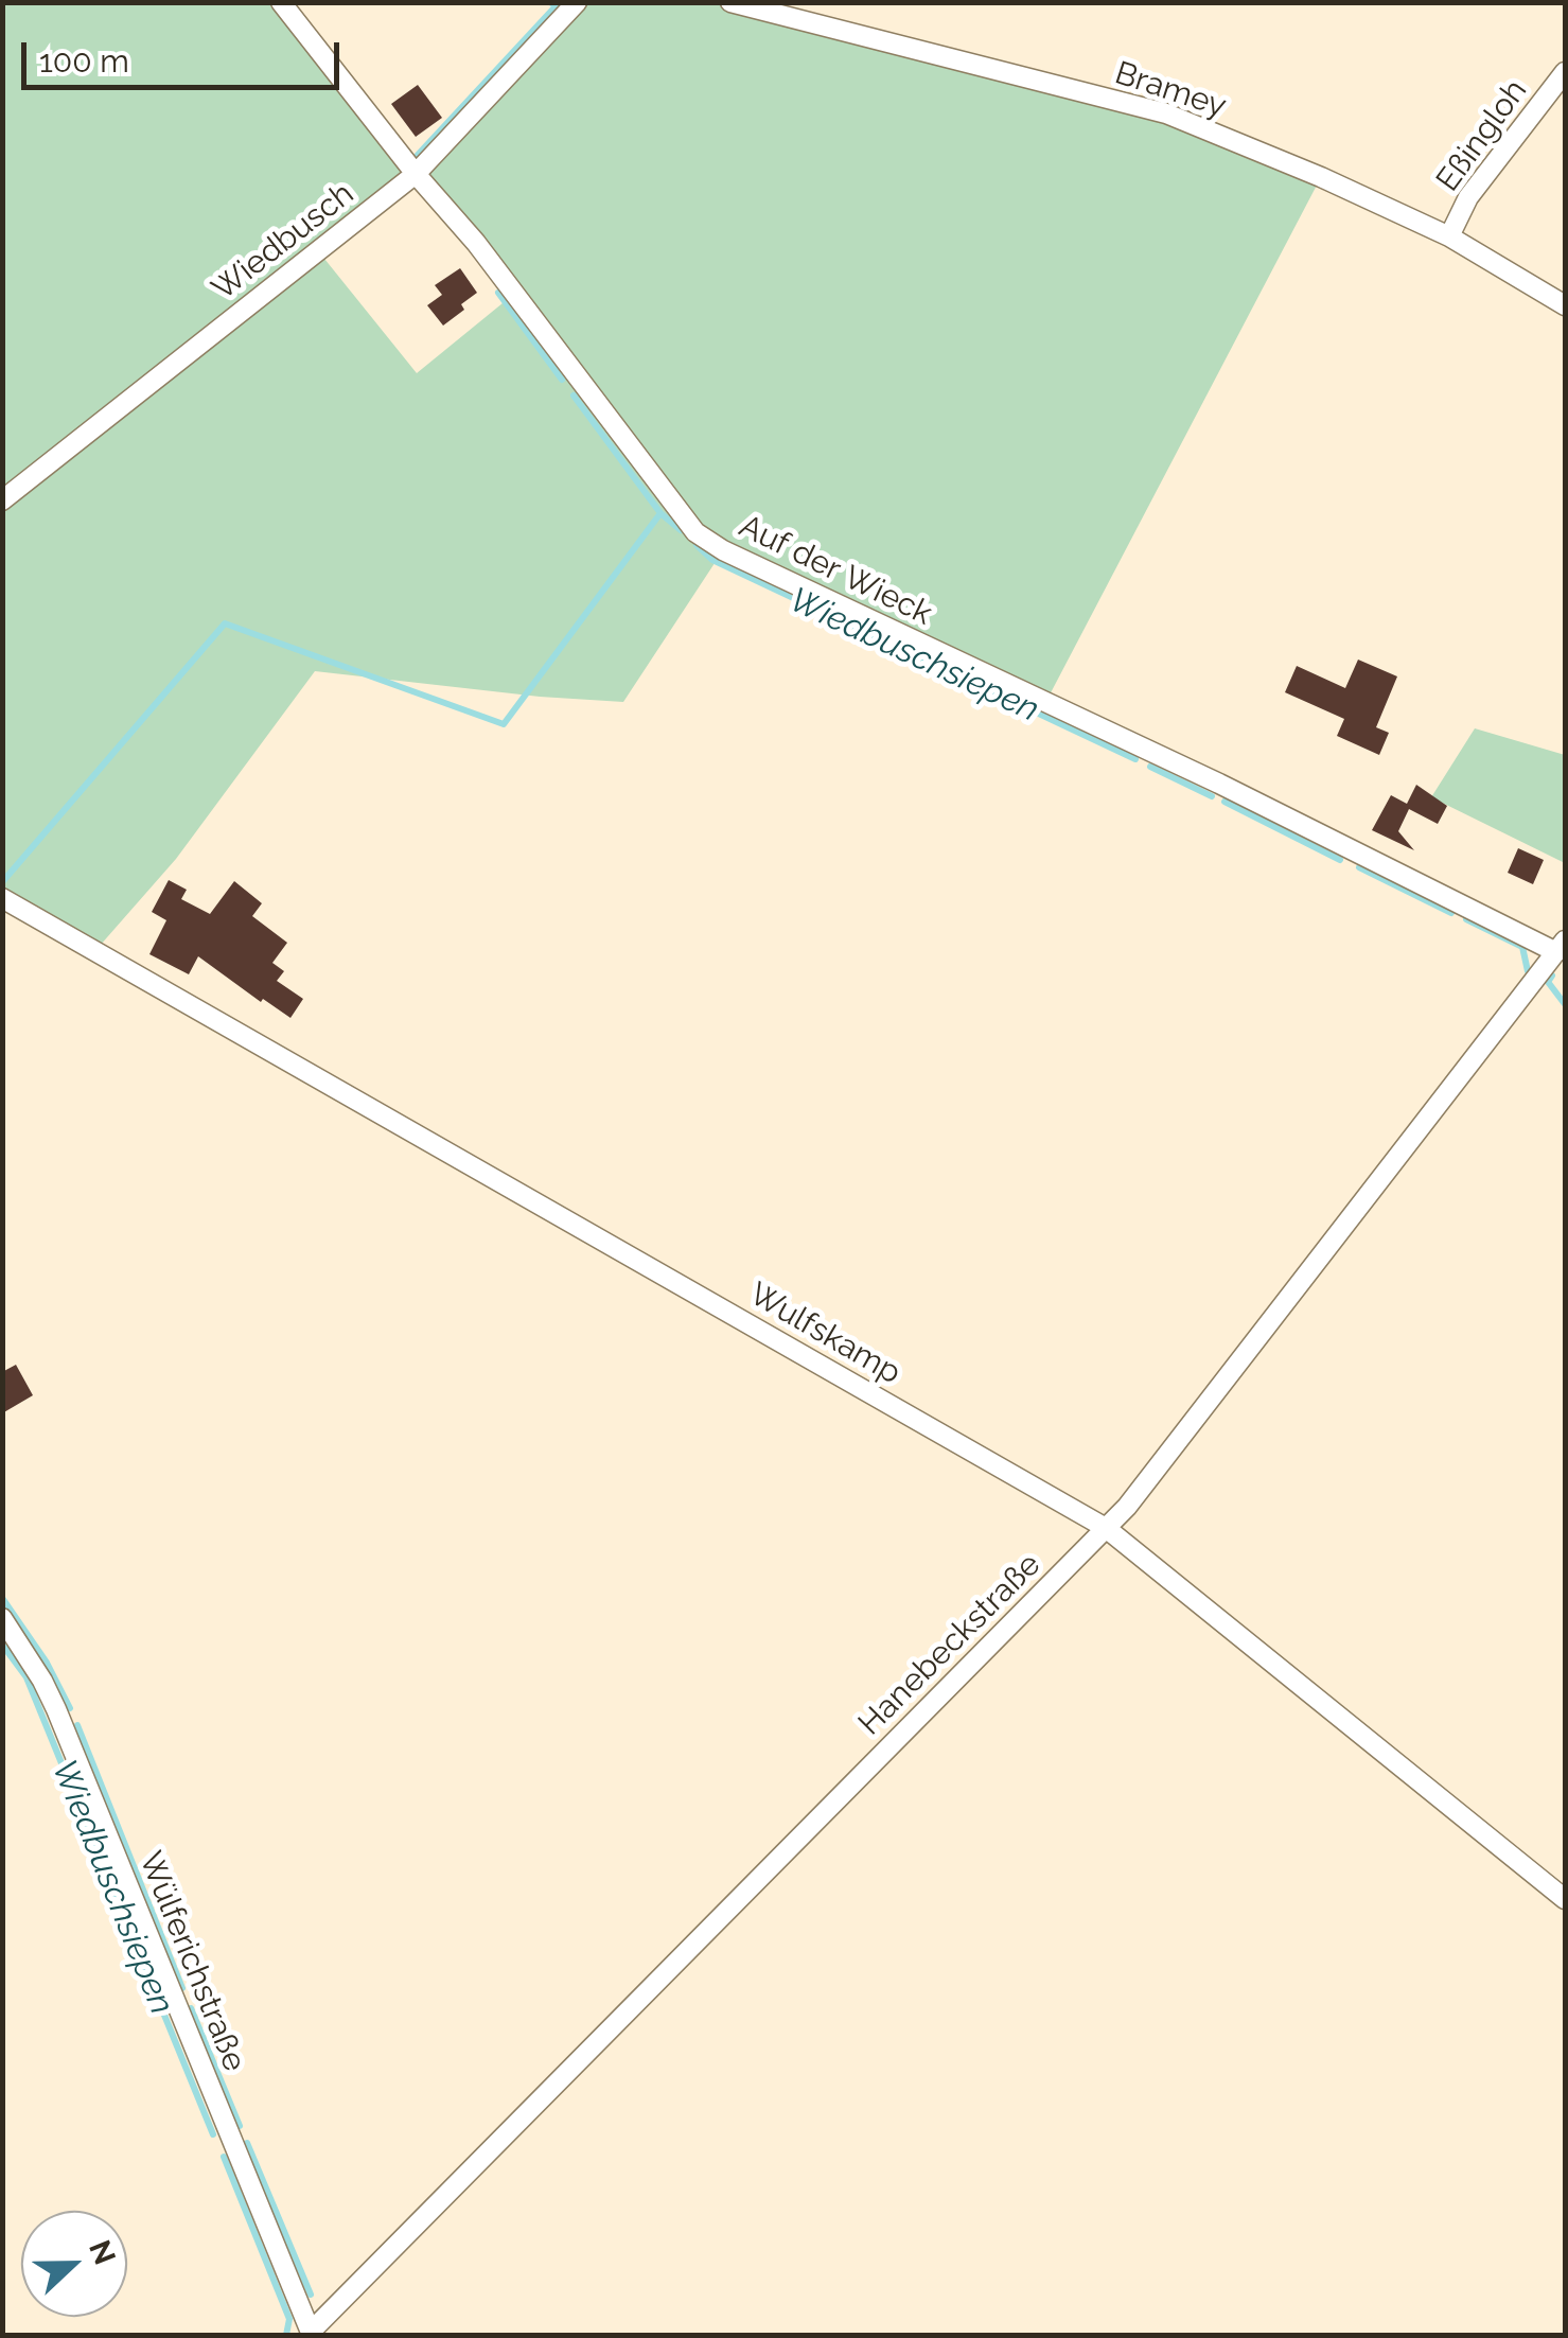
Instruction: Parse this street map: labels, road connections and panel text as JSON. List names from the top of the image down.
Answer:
{
  "streets": {
    "street": [
      "Bramey",
      "Eßingloh",
      "Wiedbusch",
      "Auf der Wieck",
      "Wulfskamp",
      "Hanebeckstraße",
      "Wülferichstraße"
    ]
  },
  "crossings": [
    ["Bramey", "Eßingloh"],
    ["Wiedbusch", "Auf der Wieck"],
    ["Auf der Wieck", "Hanebeckstraße"],
    ["Wulfskamp", "Hanebeckstraße"],
    ["Hanebeckstraße", "Wülferichstraße"]
  ],
  "water": ["Wiedbuschsiepen"],
  "scale_bar": "100 m",
  "north": "right"
}
